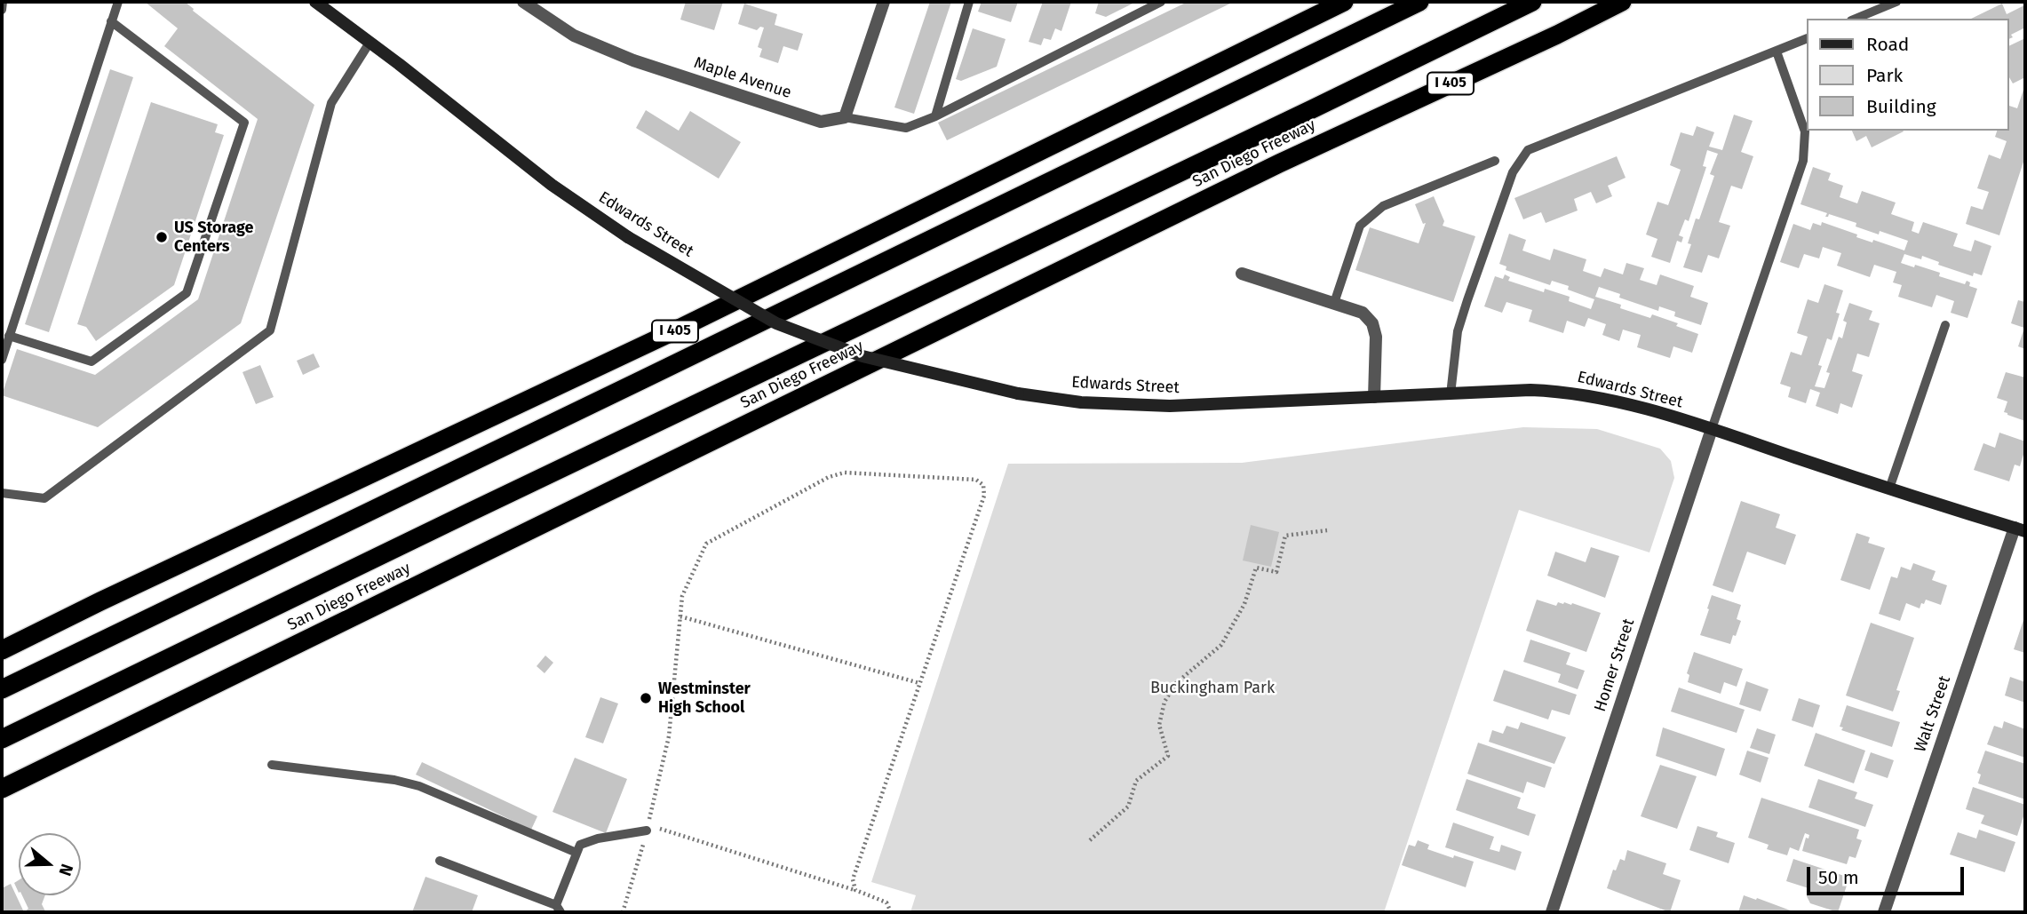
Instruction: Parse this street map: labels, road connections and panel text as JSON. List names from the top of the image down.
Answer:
{
  "streets": {
    "highway": ["I 405", "San Diego Freeway"],
    "street": [
      "Maple Avenue",
      "Edwards Street",
      "Homer Street",
      "Walt Street"
    ]
  },
  "crossings": [
    ["Edwards Street", "Homer Street"],
    ["Edwards Street", "Walt Street"]
  ],
  "parks": ["Buckingham Park"],
  "places": ["US Storage Centers", "Westminster High School"],
  "legend": ["Road", "Park", "Building"],
  "scale_bar": "50 m",
  "north": "right"
}
